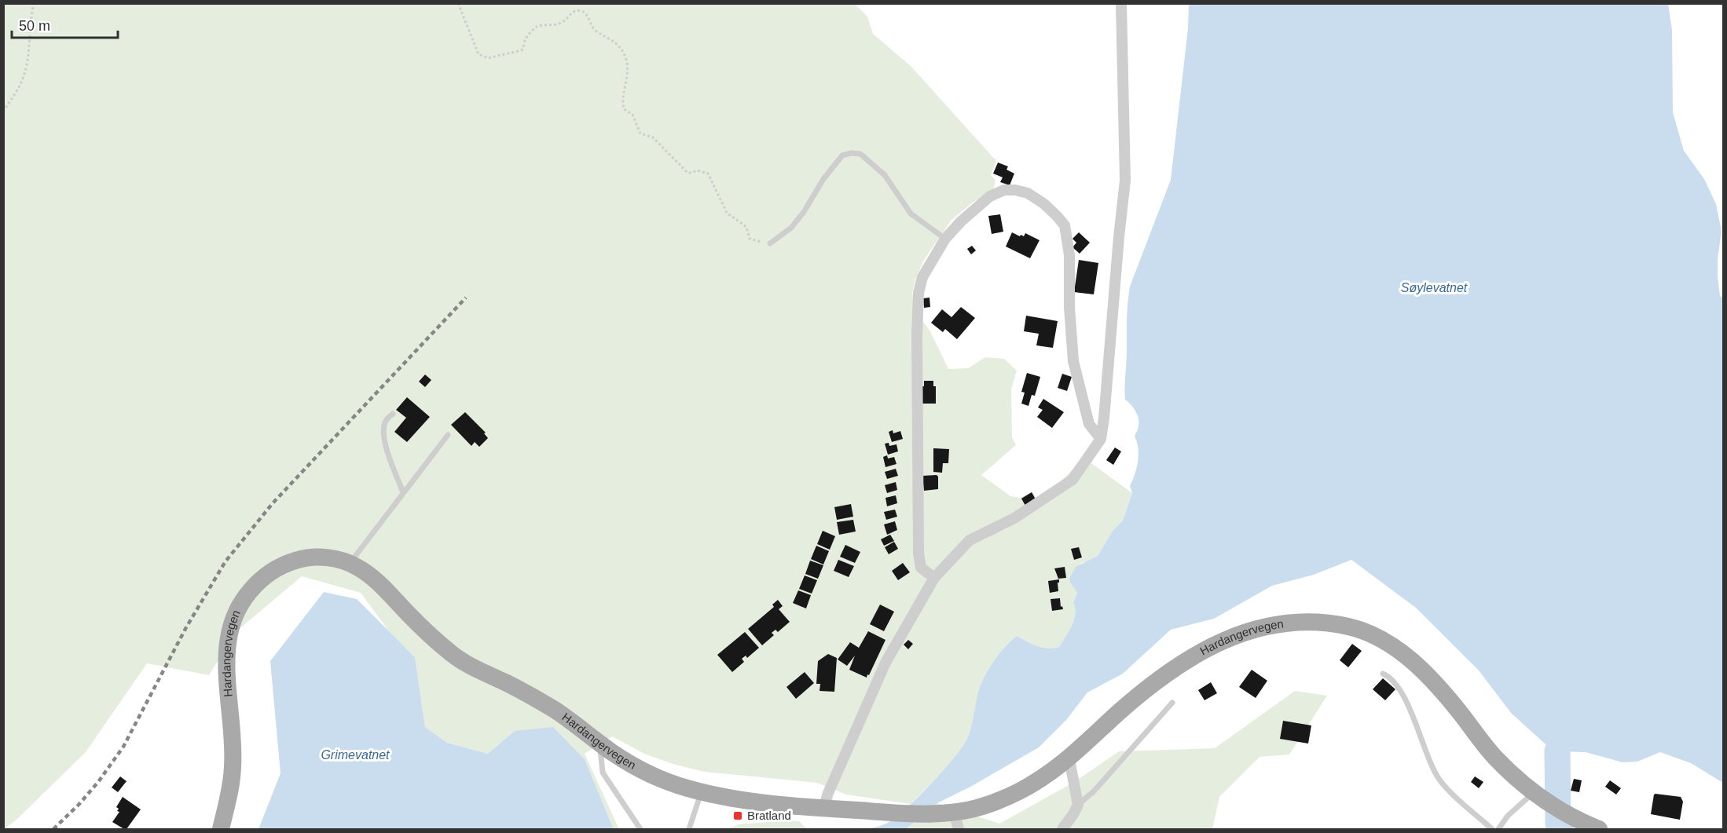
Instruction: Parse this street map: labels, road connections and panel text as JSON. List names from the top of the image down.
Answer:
{
  "streets": {
    "main road": ["Hardangervegen"]
  },
  "water": ["Søylevatnet", "Grimevatnet"],
  "places": {
    "transit": ["Bratland"]
  },
  "scale_bar": "50 m"
}
